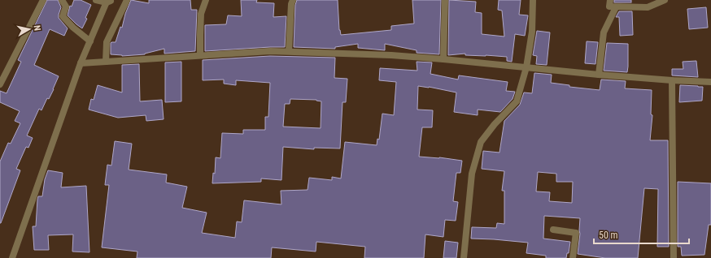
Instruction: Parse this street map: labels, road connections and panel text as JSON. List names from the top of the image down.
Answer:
{
  "scale_bar": "50 m",
  "north": "right"
}
